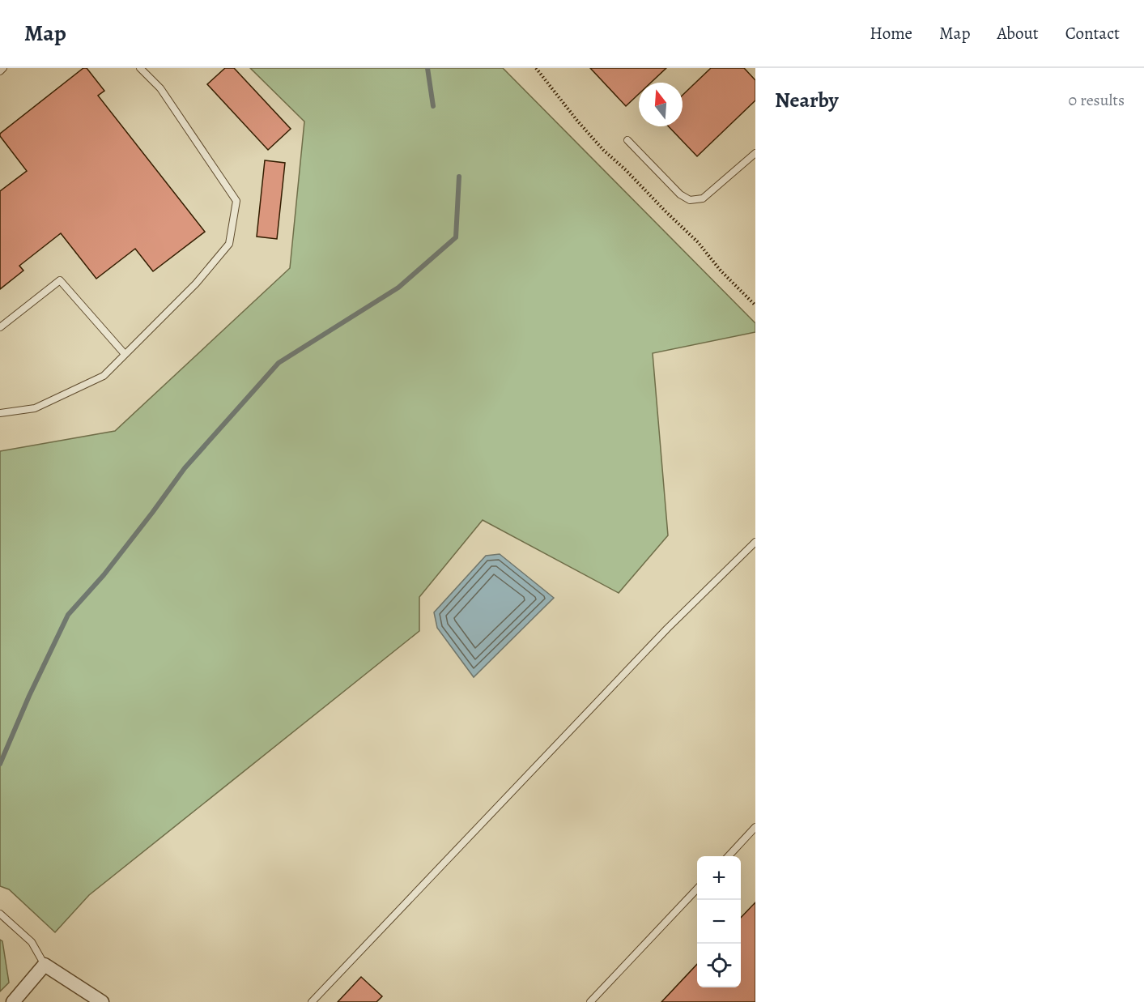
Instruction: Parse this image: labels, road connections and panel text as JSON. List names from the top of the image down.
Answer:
{
  "north": "top",
  "page": {
    "header": "Map",
    "nav": [
      "Home",
      "Map",
      "About",
      "Contact"
    ],
    "heading": ["Nearby", "0 results"],
    "map_buttons": ["+", "−"]
  }
}
